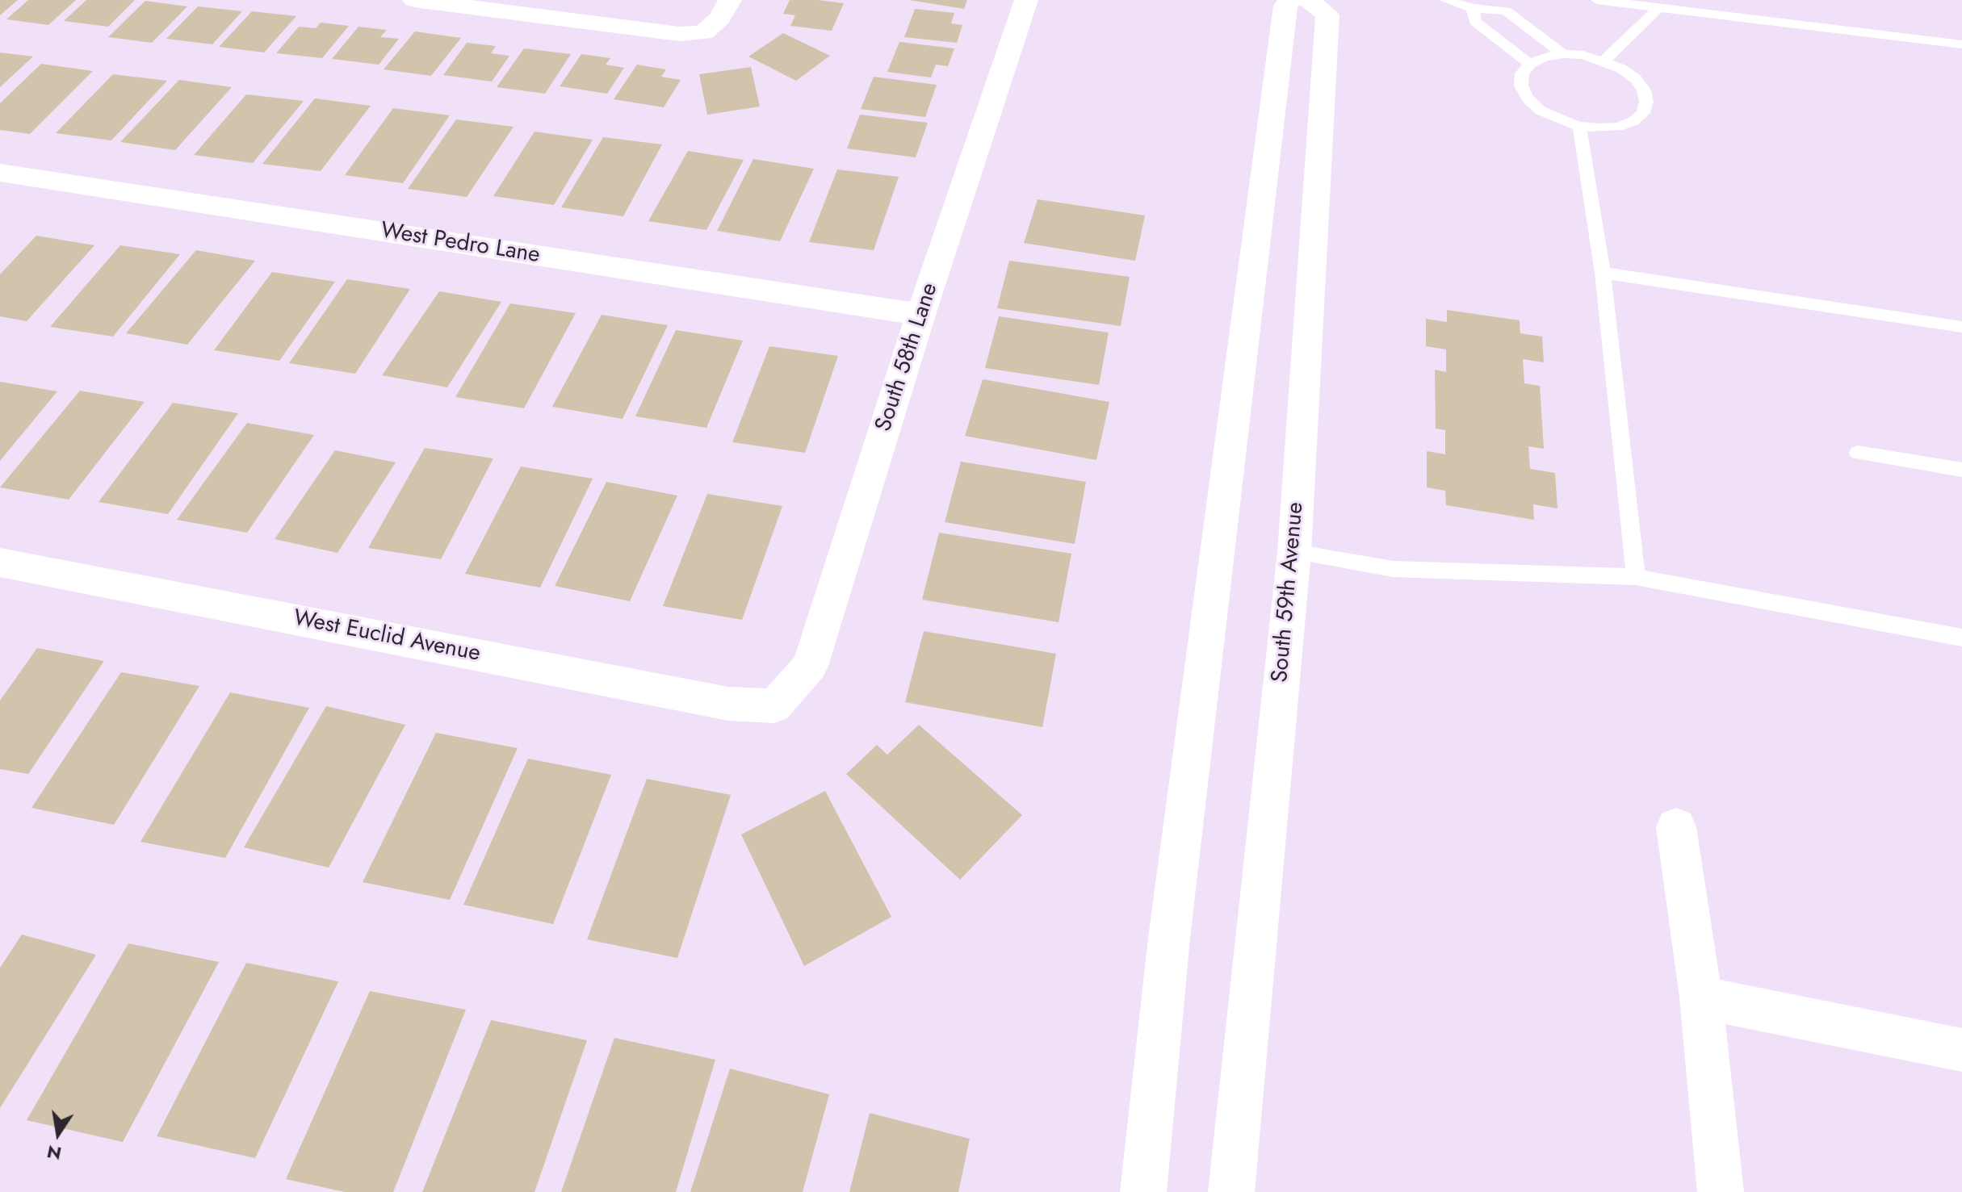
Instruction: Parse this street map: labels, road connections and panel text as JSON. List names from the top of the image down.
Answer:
{
  "streets": {
    "street": [
      "West Pedro Lane",
      "South 58th Lane",
      "South 59th Avenue",
      "West Euclid Avenue"
    ]
  },
  "crossings": [
    ["West Pedro Lane", "South 58th Lane"],
    ["South 58th Lane", "West Euclid Avenue"]
  ],
  "north": "bottom"
}
